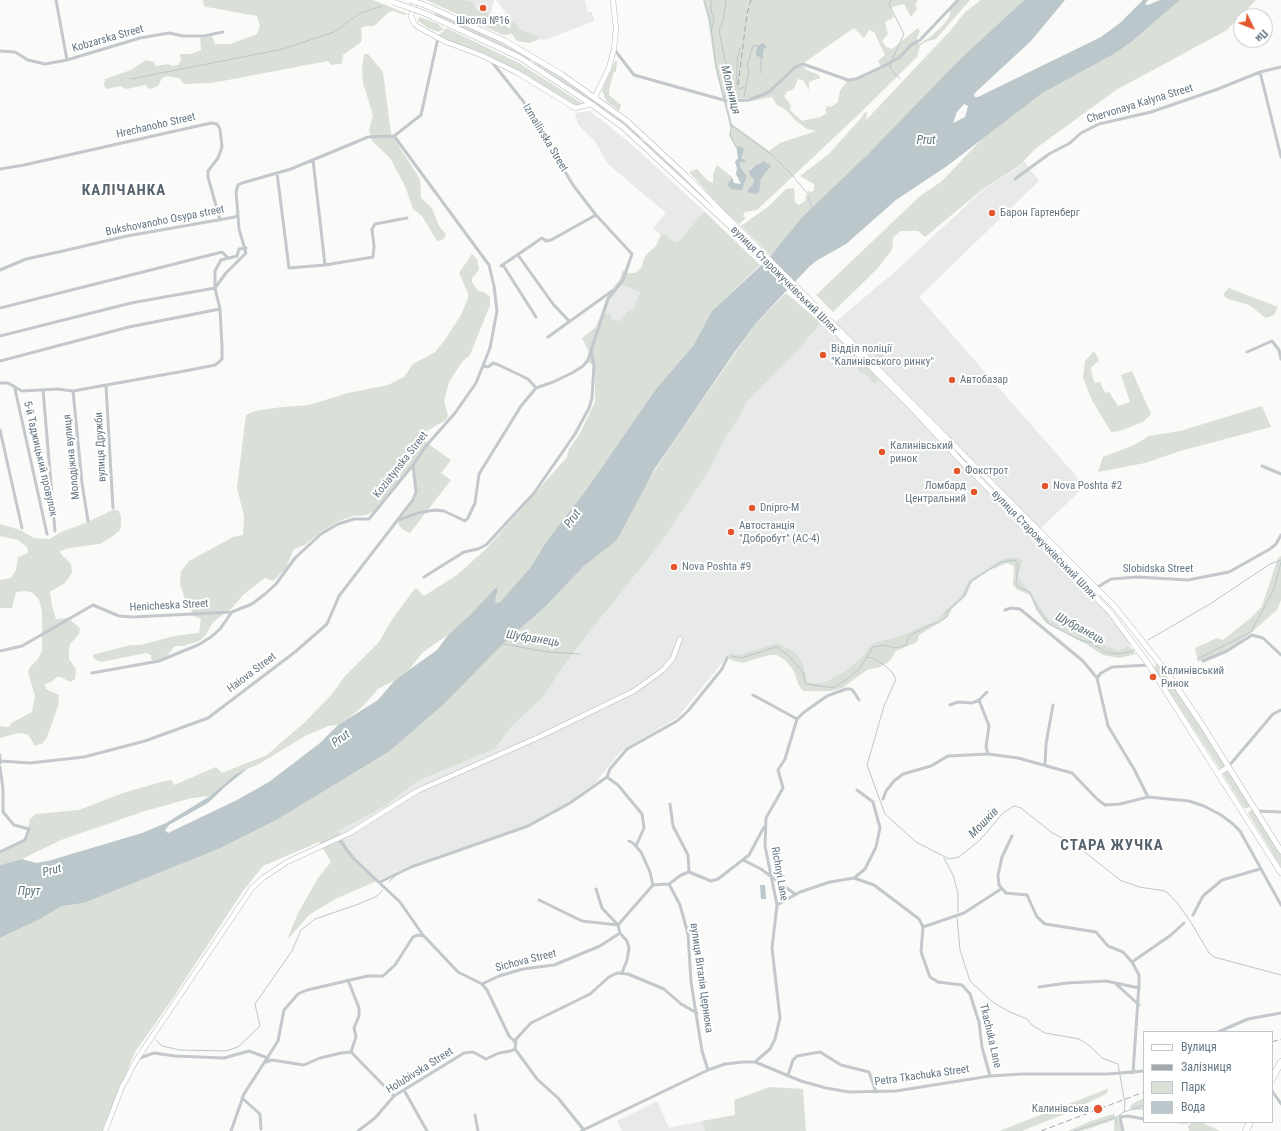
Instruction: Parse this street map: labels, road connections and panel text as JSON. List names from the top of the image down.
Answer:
{
  "streets": {
    "main road": ["вулиця Старожучківський Шлях"],
    "street": [
      "Kobzarska Street",
      "Chervonaya Kalyna Street",
      "Hrechanoho Street",
      "Izmailivska Street",
      "Bukshovanoho Osypa street",
      "вулиця Дружби",
      "Молодіжна вулиця",
      "5-й Таджицький провулок",
      "Koziatynska Street",
      "Slobidska Street",
      "Henicheska Street",
      "Haiova Street",
      "Richnyi Lane",
      "Sichova Street",
      "вулиця Віталія Цернюка",
      "Tkachuka Lane",
      "Holubivska Street",
      "Petra Tkachuka Street"
    ]
  },
  "crossings": [
    ["Hrechanoho Street", "Bukshovanoho Osypa street"],
    ["Bukshovanoho Osypa street", "Koziatynska Street"],
    ["вулиця Старожучківський Шлях", "Slobidska Street"],
    ["Koziatynska Street", "Henicheska Street"],
    ["Koziatynska Street", "Haiova Street"],
    ["Richnyi Lane", "Petra Tkachuka Street"],
    ["вулиця Віталія Цернюка", "Petra Tkachuka Street"],
    ["Tkachuka Lane", "Petra Tkachuka Street"]
  ],
  "districts": ["КАЛІЧАНКА", "СТАРА ЖУЧКА"],
  "water": [
    "Мольниця",
    "Prut",
    "Шубранець",
    "Мошків",
    "Прут"
  ],
  "places": [
    "Школа №16",
    "Барон Гартенберг",
    "Відділ поліції \"Калинівського ринку\"",
    "Автобазар",
    "Калинівський ринок",
    "Фокстрот",
    "Nova Poshta #2",
    "Ломбард Центральний",
    "Dnipro-M",
    "Автостанція \"Добробут\" (АС-4)",
    "Nova Poshta #9",
    "Калинівський Ринок",
    "Калинівська"
  ],
  "legend": [
    "Вулиця",
    "Залізниця",
    "Парк",
    "Вода"
  ],
  "north": "bottom right"
}
